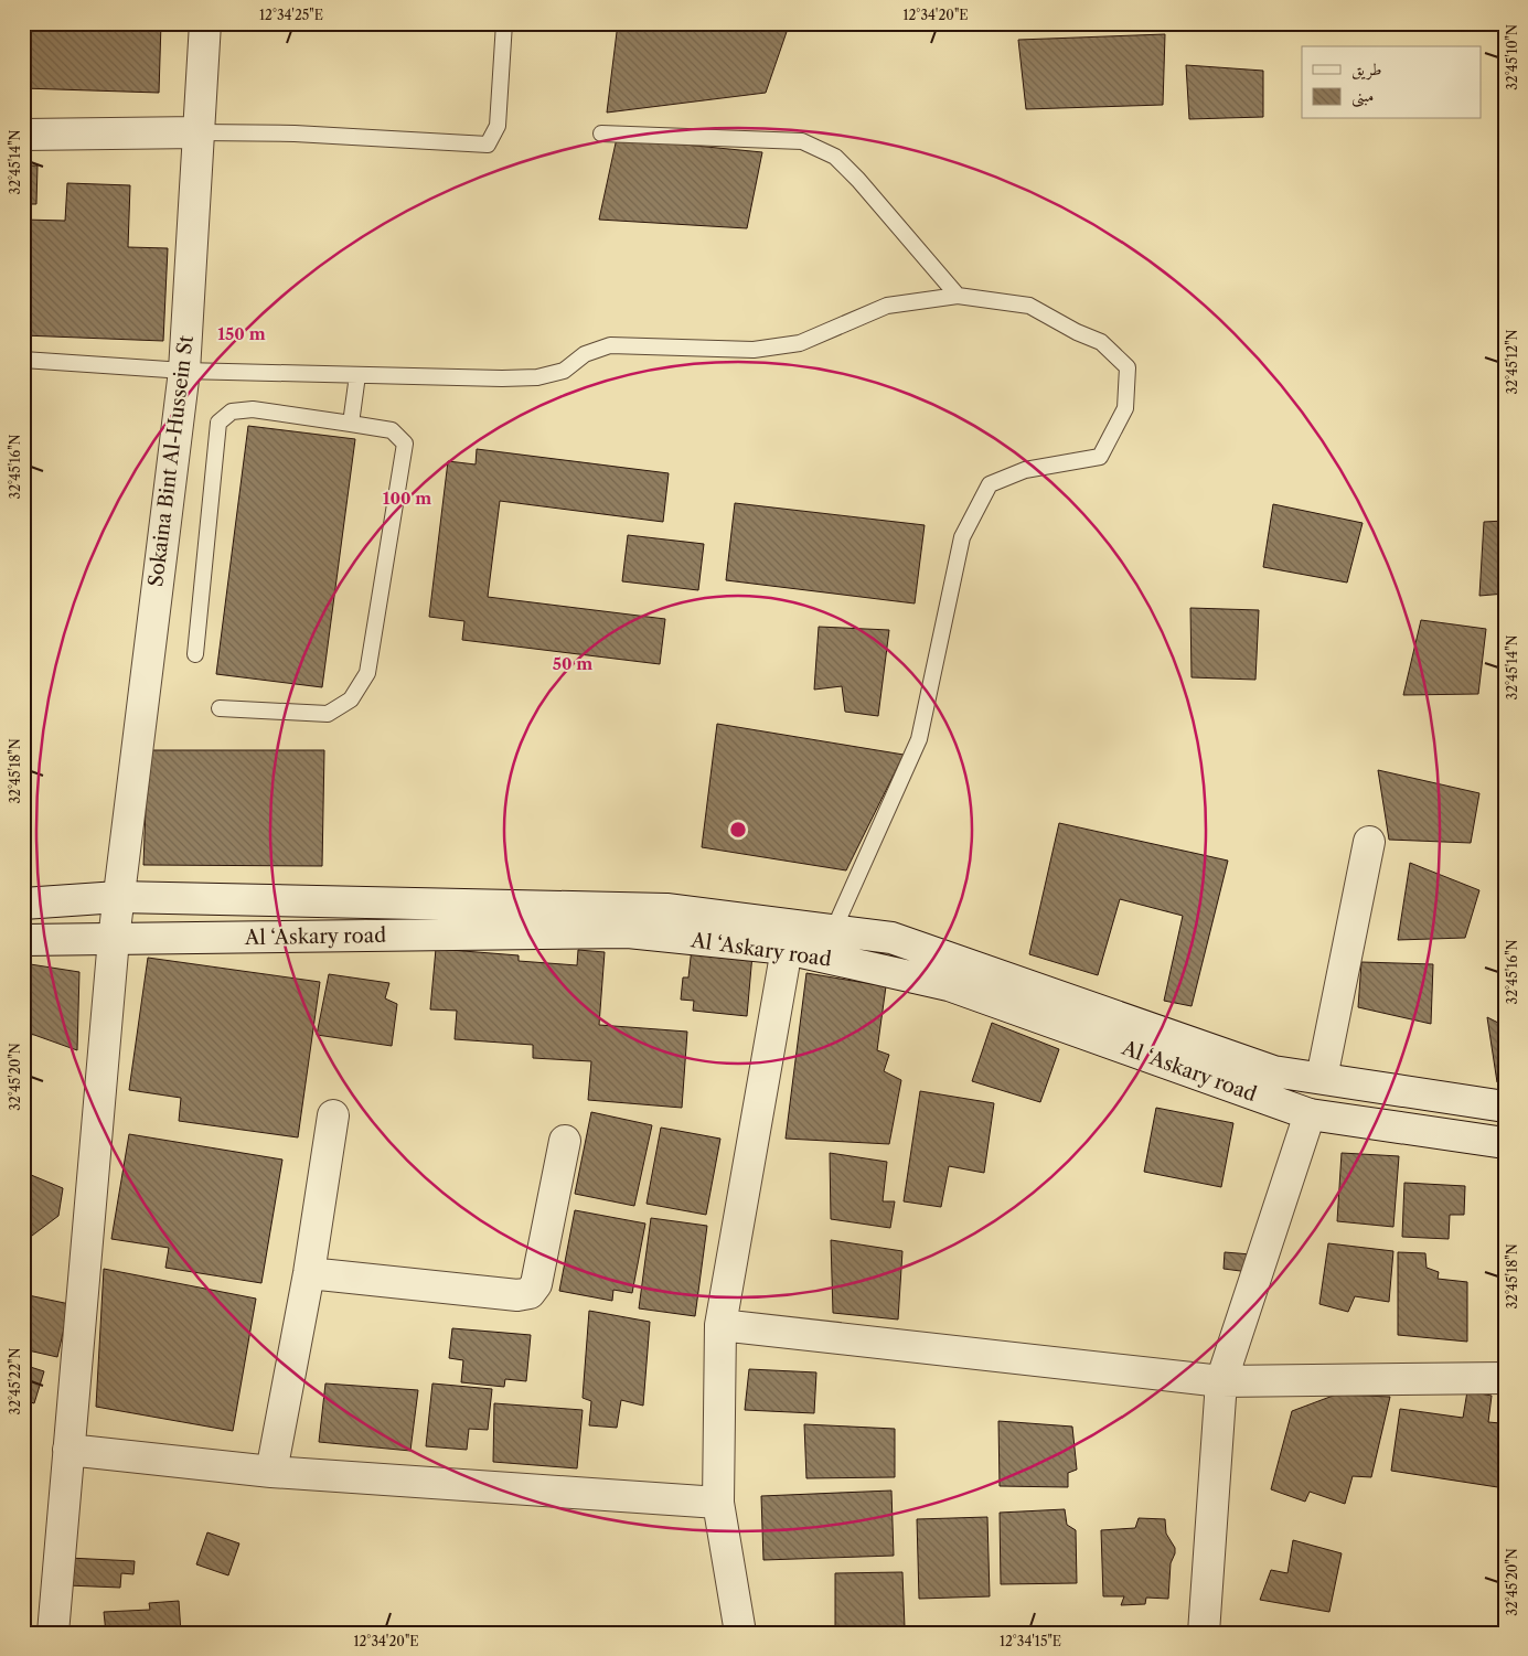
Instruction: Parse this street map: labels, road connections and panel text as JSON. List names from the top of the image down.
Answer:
{
  "streets": {
    "street": ["Sokaina Bint Al-Hussein St", "Al ‘Askary road"]
  },
  "crossings": [
    ["Sokaina Bint Al-Hussein St", "Al ‘Askary road"]
  ],
  "legend": ["طريق", "مبنى"],
  "coordinates": [
    "12°34'25\"E",
    "12°34'20\"E",
    "32°45'10\"N",
    "32°45'14\"N",
    "32°45'12\"N",
    "32°45'16\"N",
    "32°45'18\"N",
    "32°45'20\"N",
    "32°45'22\"N",
    "12°34'15\"E"
  ],
  "rings": ["150 m", "100 m", "50 m"]
}
